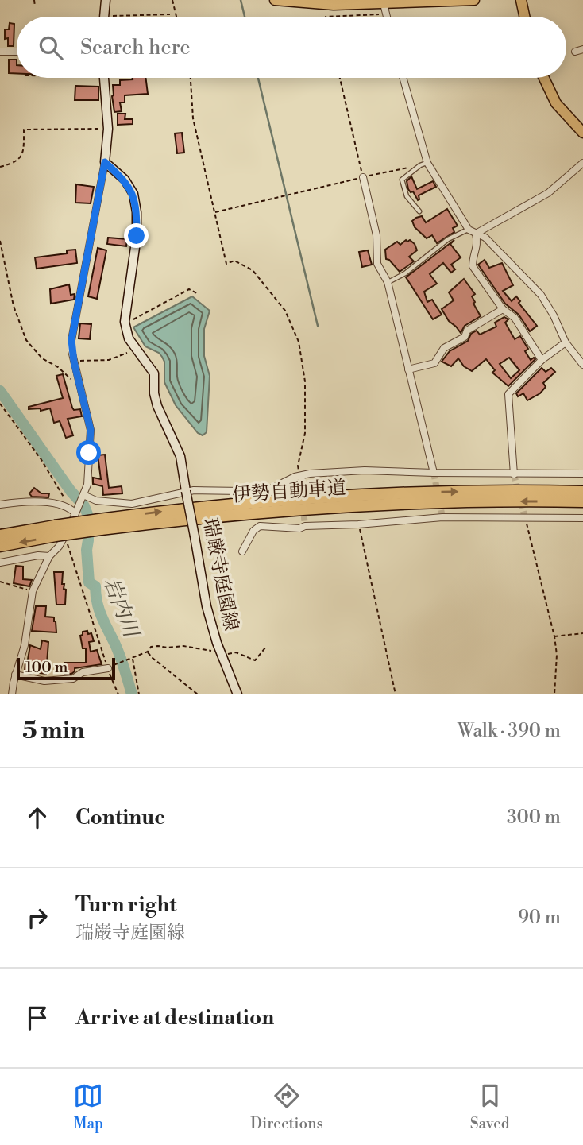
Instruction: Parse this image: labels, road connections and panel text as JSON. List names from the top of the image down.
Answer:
{
  "streets": {
    "highway": ["伊勢自動車道"],
    "main road": ["瑞厳寺庭園線"]
  },
  "water": ["岩内川"],
  "scale_bar": "100 m",
  "page": {
    "search": "Search here",
    "scale": "100 m",
    "heading": ["5 min", "Walk · 390 m"],
    "list": [
      ["Continue", "300 m"],
      ["Turn right", "瑞巌寺庭園線", "90 m"],
      "Arrive at destination"
    ],
    "nav": ["Map", "Directions", "Saved"]
  }
}
